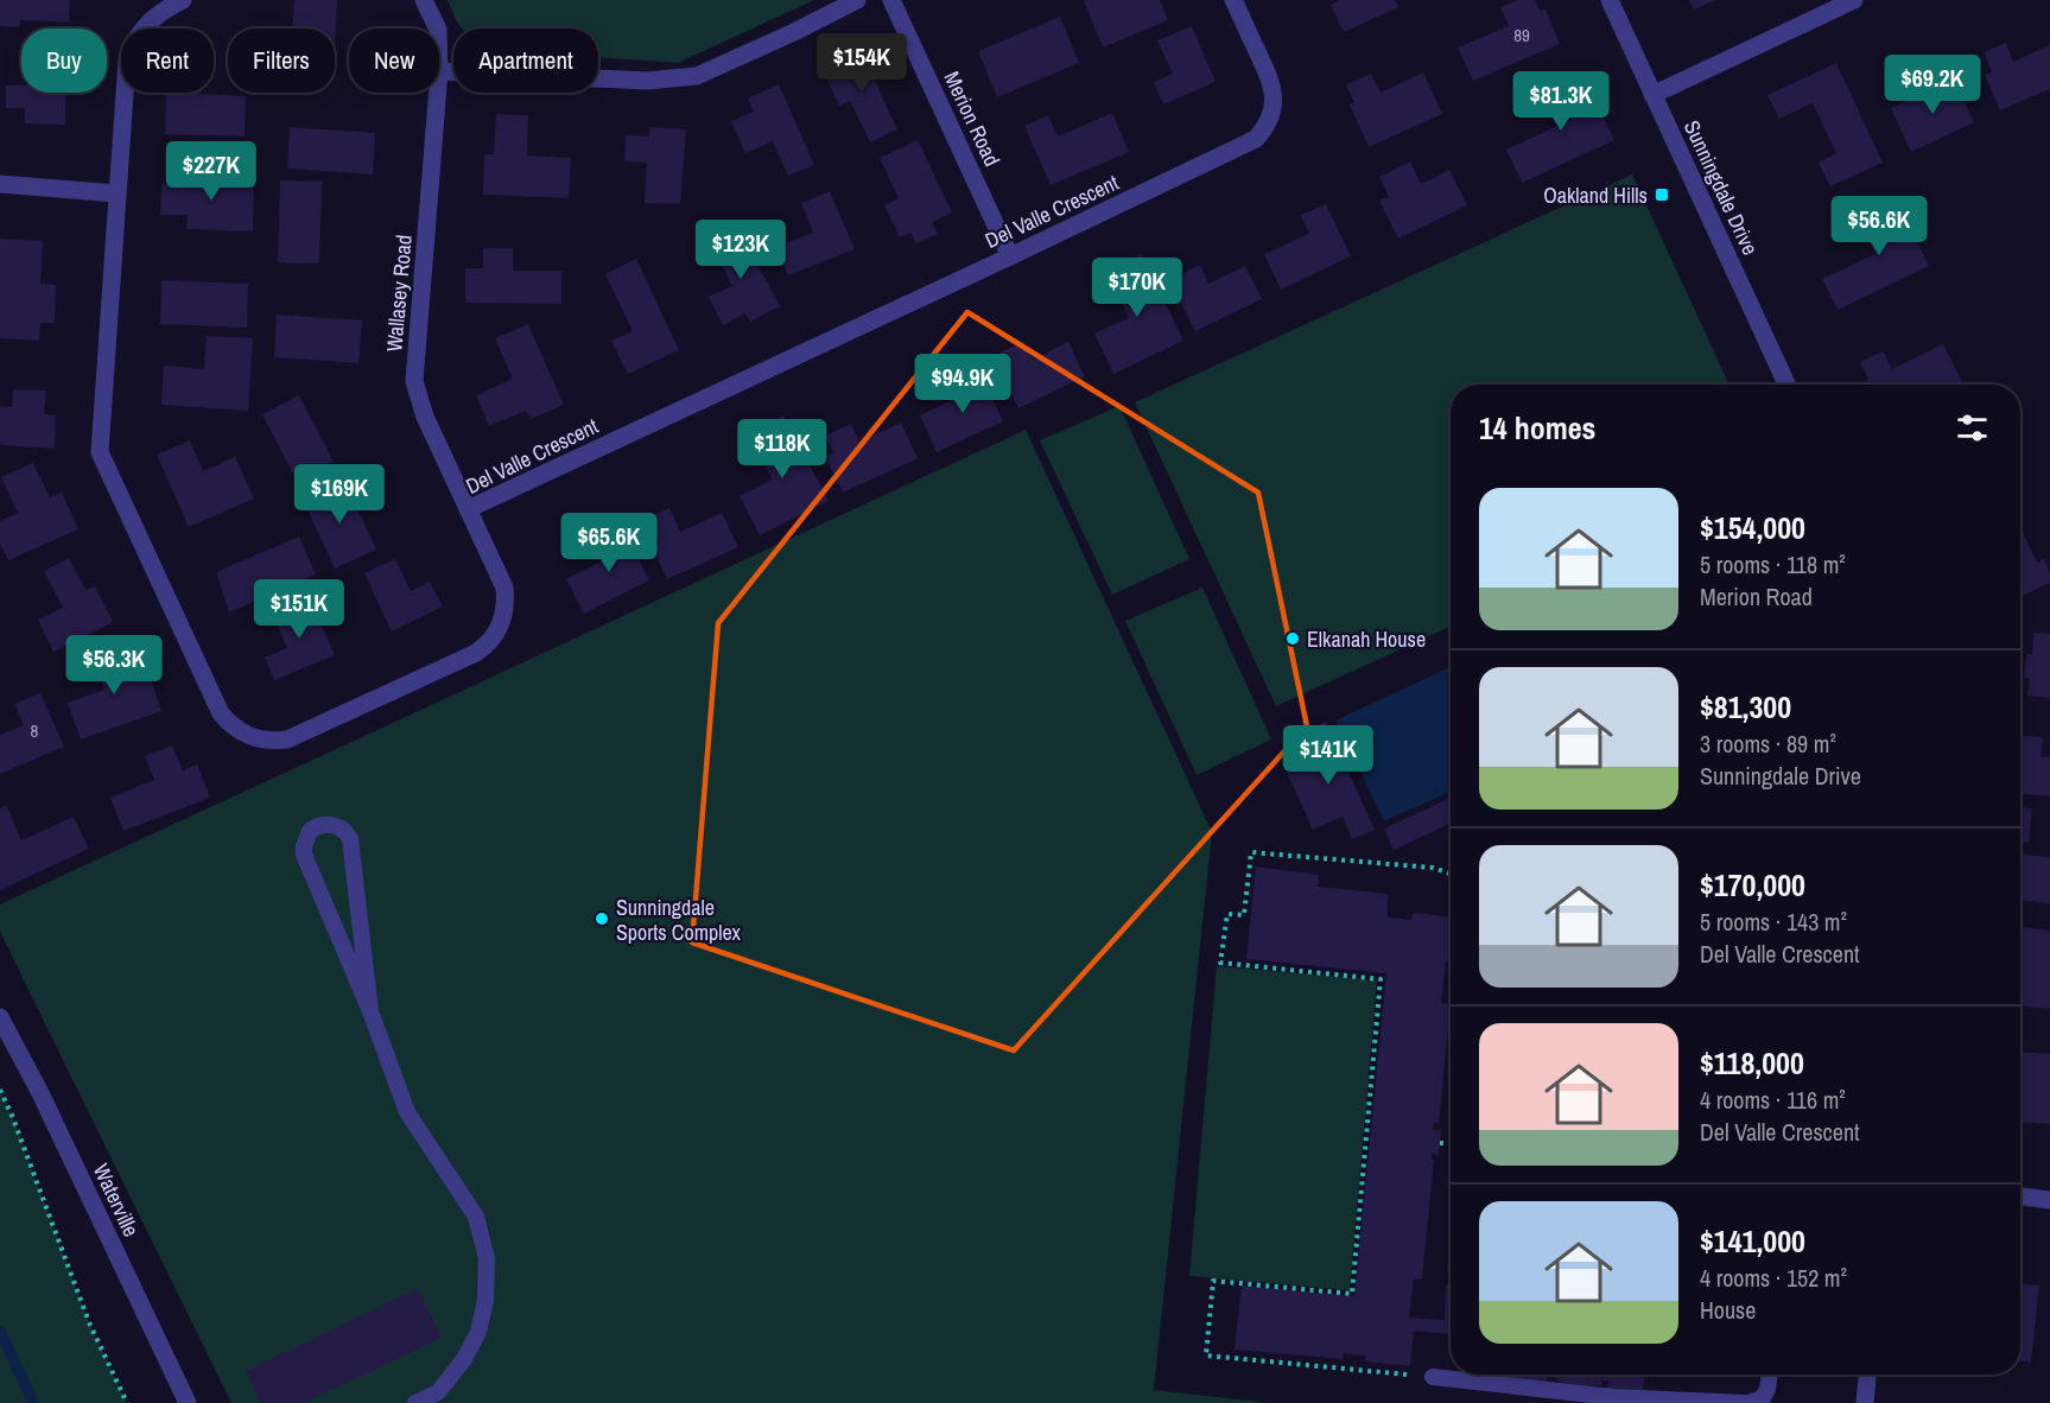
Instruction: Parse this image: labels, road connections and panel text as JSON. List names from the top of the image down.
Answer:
{
  "streets": {
    "street": [
      "Merion Road",
      "Sunningdale Drive",
      "Del Valle Crescent",
      "Wallasey Road",
      "Waterville"
    ]
  },
  "crossings": [
    ["Merion Road", "Del Valle Crescent"],
    ["Del Valle Crescent", "Wallasey Road"]
  ],
  "places": {
    "transit": ["Oakland Hills"],
    "other": ["Elkanah House", "Sunningdale Sports Complex"]
  },
  "house_numbers": ["89", "8"],
  "page": {
    "chip": [
      "Buy",
      "Rent",
      "Filters",
      "New",
      "Apartment"
    ],
    "price": [
      "$154K",
      "$69.2K",
      "$81.3K",
      "$227K",
      "$56.6K",
      "$123K",
      "$170K",
      "$94.9K",
      "$118K",
      "$169K",
      "$65.6K",
      "$151K",
      "$56.3K",
      "$141K"
    ],
    "heading": "14 homes",
    "list": [
      {
        "name": "$154,000",
        "note": "5 rooms · 118 m² · Merion Road"
      },
      {
        "name": "$81,300",
        "note": "3 rooms · 89 m² · Sunningdale Drive"
      },
      {
        "name": "$170,000",
        "note": "5 rooms · 143 m² · Del Valle Crescent"
      },
      {
        "name": "$118,000",
        "note": "4 rooms · 116 m² · Del Valle Crescent"
      },
      {
        "name": "$141,000",
        "note": "4 rooms · 152 m² · House"
      }
    ]
  }
}
